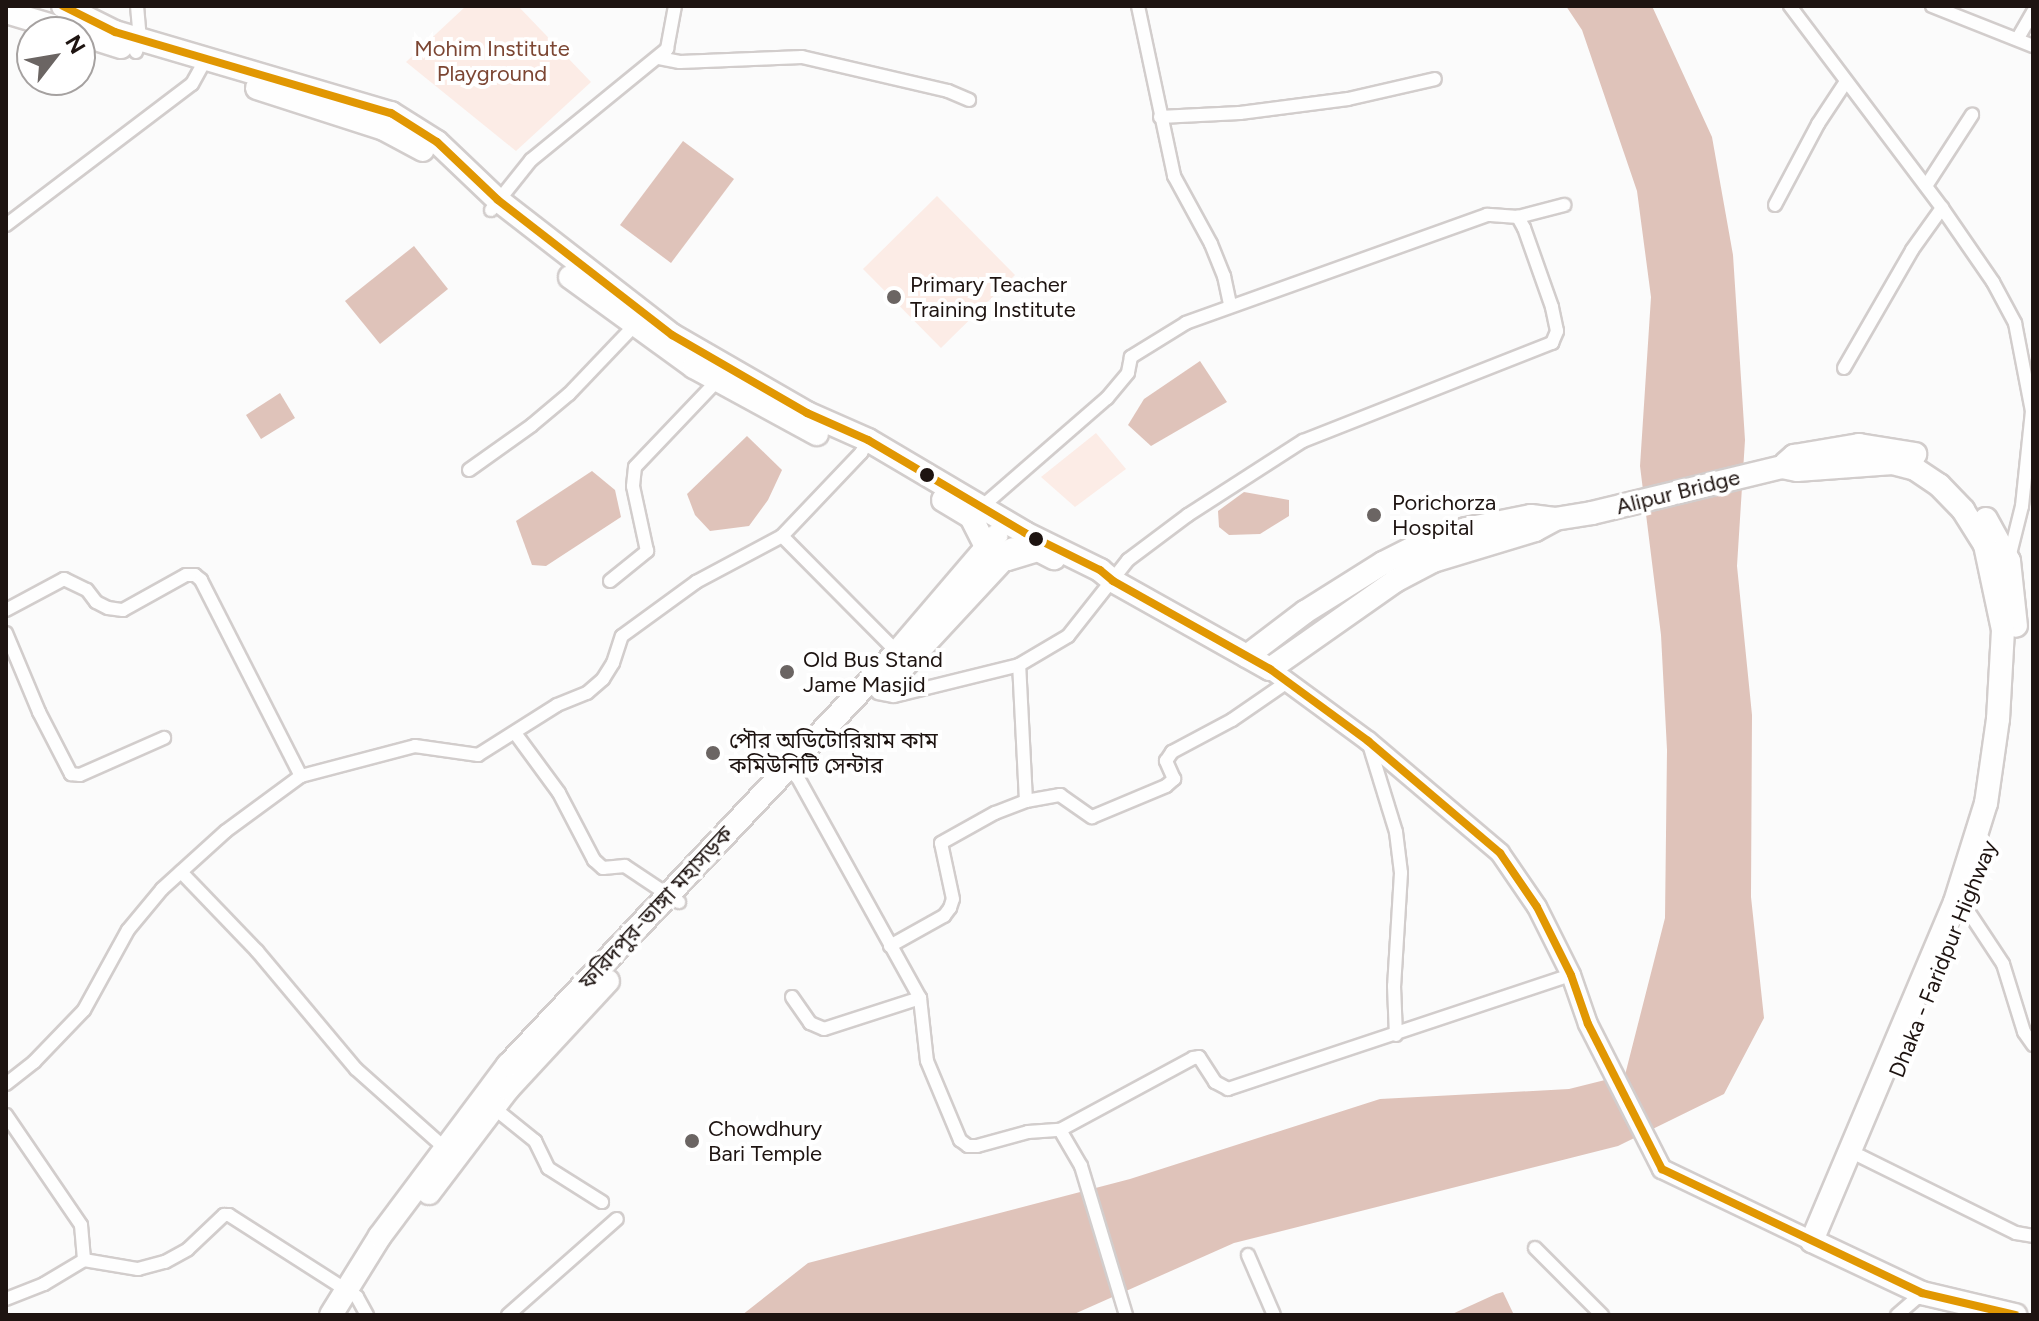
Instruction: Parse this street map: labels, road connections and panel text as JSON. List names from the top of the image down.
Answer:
{
  "streets": {
    "highway": ["Alipur Bridge", "ফরিদপুর-ভাঙ্গা মহাসড়ক", "Dhaka - Faridpur Highway"]
  },
  "crossings": [
    ["Alipur Bridge", "Dhaka - Faridpur Highway"]
  ],
  "parks": ["Mohim Institute Playground"],
  "places": [
    "Primary Teacher Training Institute",
    "Porichorza Hospital",
    "Old Bus Stand Jame Masjid",
    "পৌর অডিটোরিয়াম কাম কমিউনিটি সেন্টার",
    "Chowdhury Bari Temple"
  ],
  "north": "top right"
}
